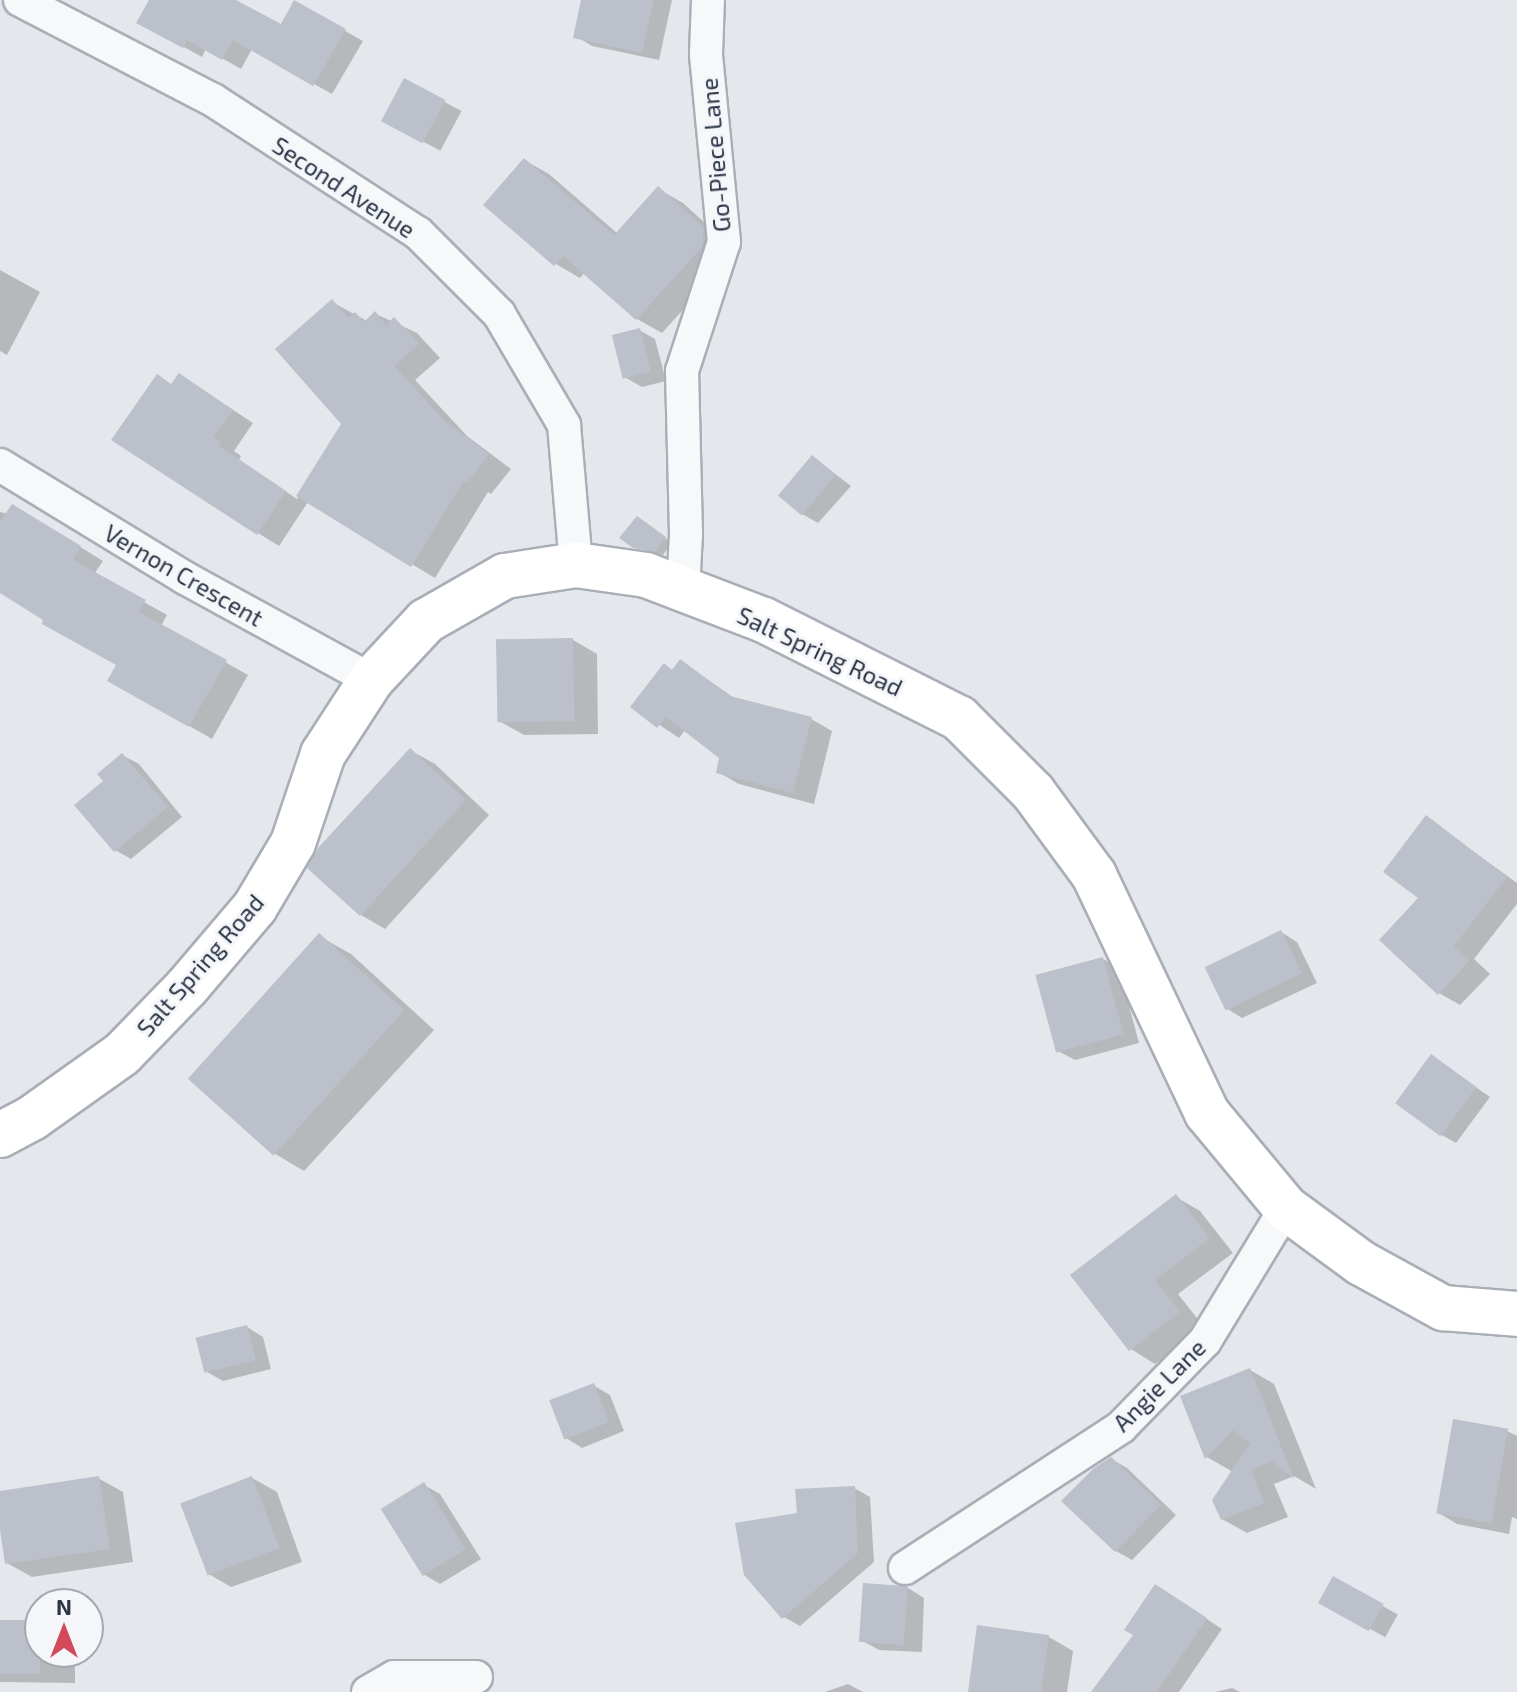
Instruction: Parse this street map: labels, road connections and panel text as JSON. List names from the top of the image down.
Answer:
{
  "streets": {
    "street": [
      "Go-Piece Lane",
      "Second Avenue",
      "Vernon Crescent",
      "Salt Spring Road",
      "Angie Lane"
    ]
  },
  "crossings": [
    ["Go-Piece Lane", "Salt Spring Road"],
    ["Second Avenue", "Salt Spring Road"],
    ["Vernon Crescent", "Salt Spring Road"],
    ["Salt Spring Road", "Angie Lane"]
  ],
  "north": "top"
}
